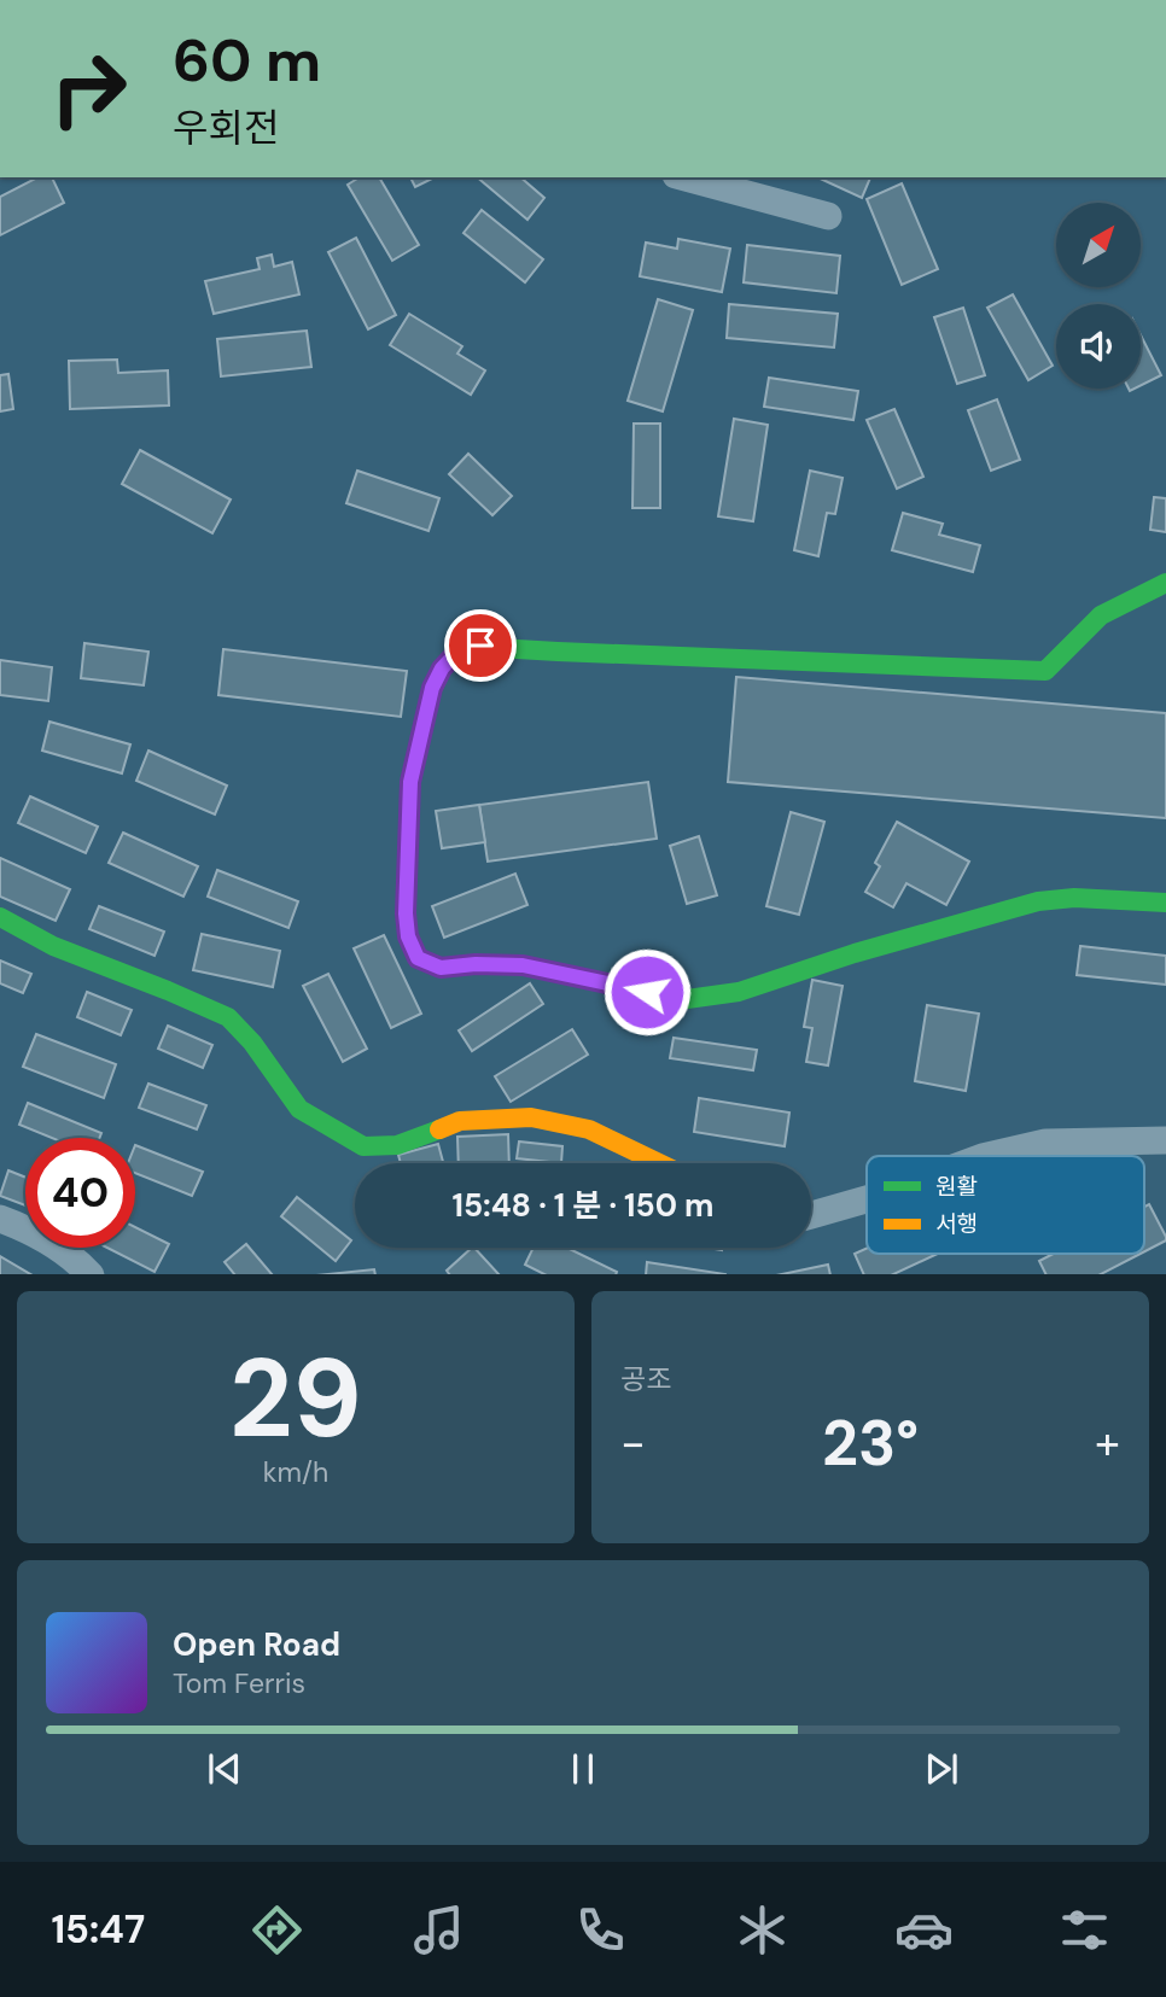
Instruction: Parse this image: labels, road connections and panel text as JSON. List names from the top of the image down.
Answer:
{
  "legend": ["원활", "서행"],
  "north": "top right",
  "page": {
    "turn": ["60 m", "우회전"],
    "limit": "40",
    "trip": "15:48 · 1 분 · 150 m",
    "tile": [
      ["29", "km/h"],
      "공조"
    ],
    "heat": ["−", "23°", "+"],
    "song": ["Open Road", "Tom Ferris"],
    "tabs": "15:47"
  }
}
